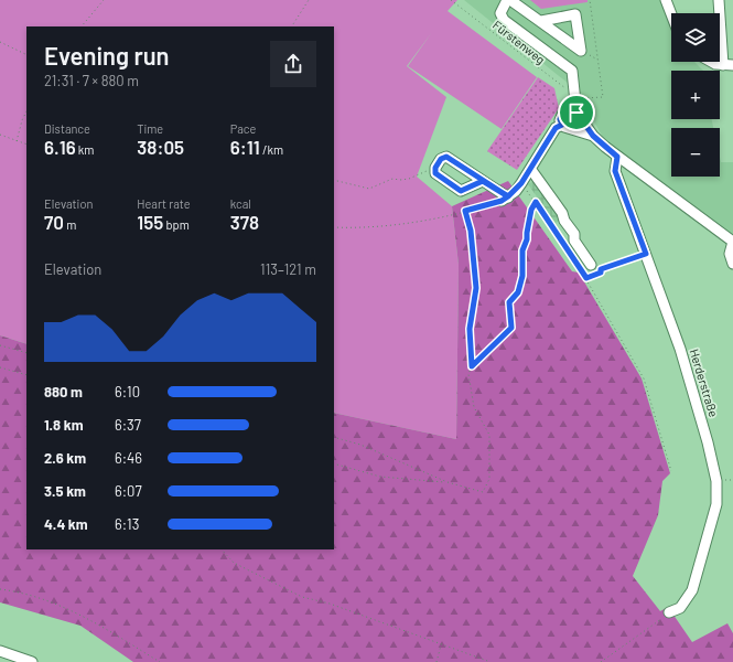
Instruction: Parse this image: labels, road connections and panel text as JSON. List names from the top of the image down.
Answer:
{
  "streets": {
    "street": ["Herderstraße"],
    "path": ["Fürstenweg"]
  },
  "page": {
    "map_buttons": ["+", "−"],
    "heading": ["Evening run", "21:31 · 7 × 880 m"],
    "stats": [
      ["Distance", "6.16 km"],
      ["Time", "38:05"],
      ["Pace", "6:11 /km"],
      ["Elevation", "70 m"],
      ["Heart rate", "155 bpm"],
      ["kcal", "378"]
    ],
    "chart": ["Elevation", "113–121 m"],
    "list": [
      {
        "name": "880 m",
        "note": "6:10"
      },
      {
        "name": "1.8 km",
        "note": "6:37"
      },
      {
        "name": "2.6 km",
        "note": "6:46"
      },
      {
        "name": "3.5 km",
        "note": "6:07"
      },
      {
        "name": "4.4 km",
        "note": "6:13"
      }
    ]
  }
}
